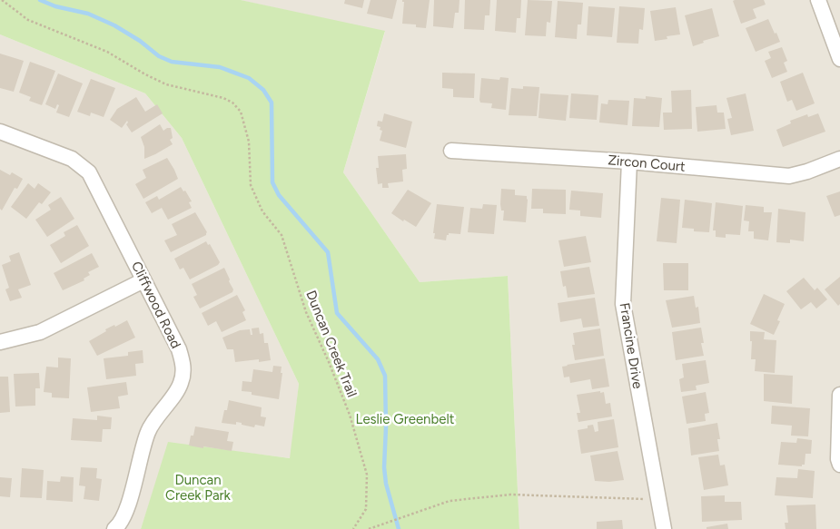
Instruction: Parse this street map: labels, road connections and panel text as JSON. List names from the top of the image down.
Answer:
{
  "streets": {
    "street": ["Zircon Court", "Cliffwood Road", "Francine Drive"],
    "path": ["Duncan Creek Trail"]
  },
  "crossings": [
    ["Zircon Court", "Francine Drive"]
  ],
  "parks": ["Leslie Greenbelt", "Duncan Creek Park"]
}
